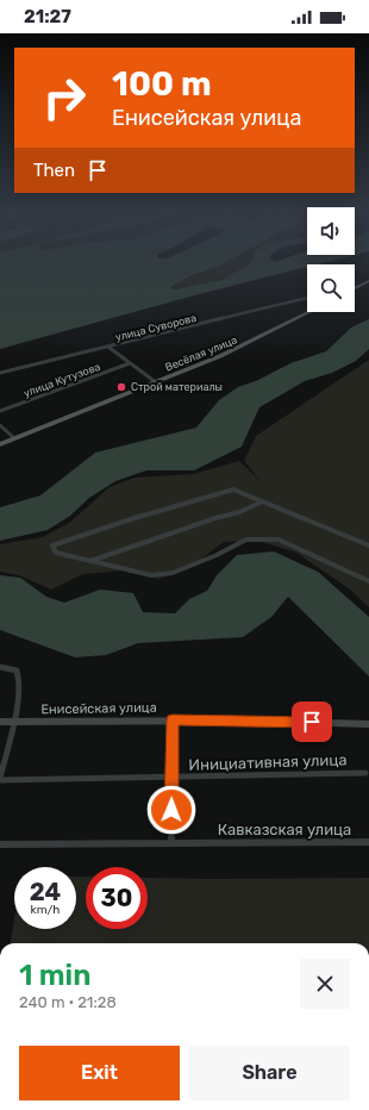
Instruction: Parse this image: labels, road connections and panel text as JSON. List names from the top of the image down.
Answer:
{
  "streets": {
    "main road": ["Весёлая улица"],
    "street": [
      "улица Суворова",
      "улица Кутузова",
      "Енисейская улица",
      "Инициативная улица",
      "Кавказская улица"
    ]
  },
  "places": ["Строй материалы"],
  "page": {
    "status": "21:27",
    "turn": ["100 m", "Енисейская улица"],
    "then": "Then",
    "speed": "24 km/h",
    "limit": "30",
    "heading": ["1 min", "240 m · 21:28"],
    "buttons": ["Exit", "Share"]
  }
}
